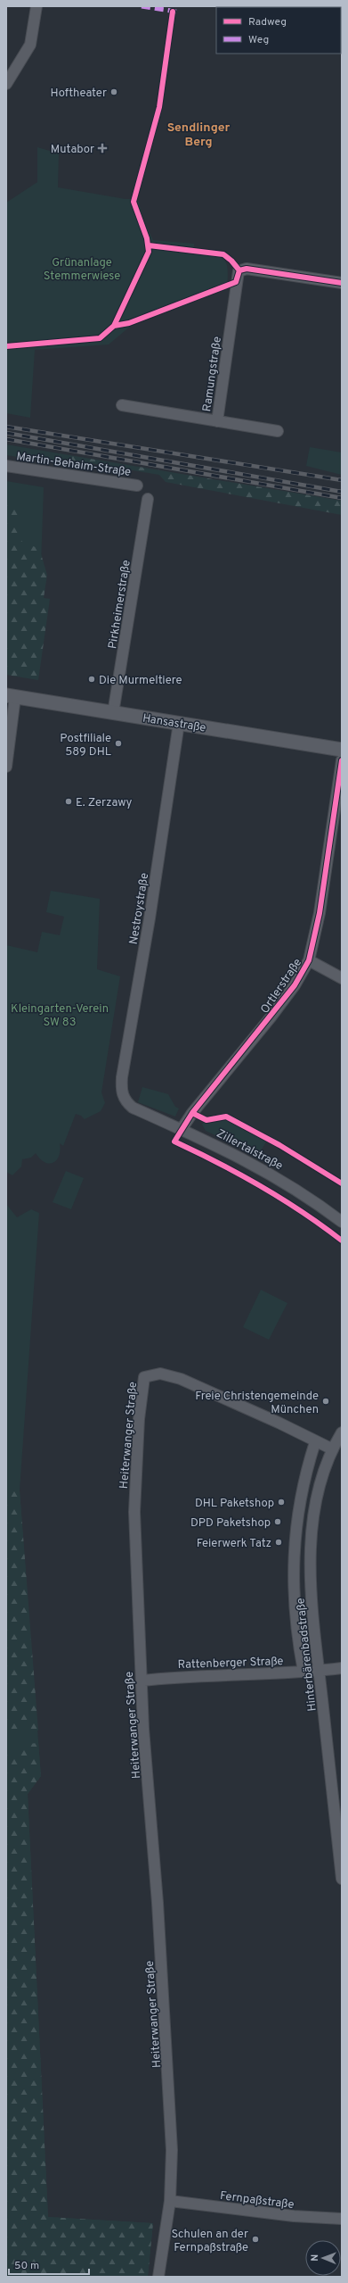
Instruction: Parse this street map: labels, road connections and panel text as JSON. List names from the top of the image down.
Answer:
{
  "streets": {
    "street": [
      "Ramungstraße",
      "Martin-Behaim-Straße",
      "Pirkheimerstraße",
      "Hansastraße",
      "Nestroystraße",
      "Ortlerstraße",
      "Zillertalstraße",
      "Heiterwanger Straße",
      "Hinterbärenbadstraße",
      "Rattenberger Straße",
      "Fernpaßstraße"
    ]
  },
  "crossings": [
    ["Pirkheimerstraße", "Hansastraße"],
    ["Hansastraße", "Nestroystraße"],
    ["Nestroystraße", "Zillertalstraße"],
    ["Ortlerstraße", "Zillertalstraße"],
    ["Heiterwanger Straße", "Hinterbärenbadstraße"],
    ["Heiterwanger Straße", "Rattenberger Straße"],
    ["Heiterwanger Straße", "Fernpaßstraße"],
    ["Hinterbärenbadstraße", "Rattenberger Straße"]
  ],
  "districts": ["Sendlinger Berg"],
  "parks": ["Grünanlage Stemmerwiese", "Kleingarten-Verein SW 83"],
  "places": {
    "other": [
      "Hoftheater",
      "Die Murmeltiere",
      "Postfiliale 589 DHL",
      "E. Zerzawy",
      "Freie Christengemeinde München",
      "DHL Paketshop",
      "DPD Paketshop",
      "Feierwerk Tatz",
      "Schulen an der Fernpaßstraße"
    ],
    "health": ["Mutabor"]
  },
  "legend": ["Radweg", "Weg"],
  "scale_bar": "50 m",
  "north": "left"
}
